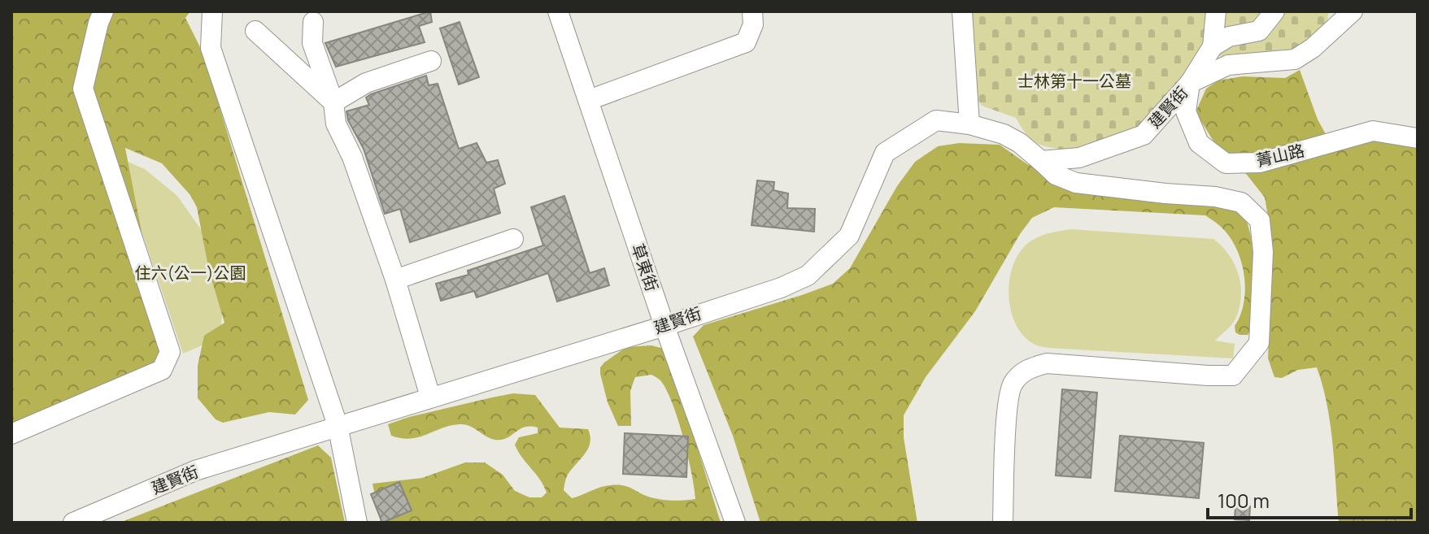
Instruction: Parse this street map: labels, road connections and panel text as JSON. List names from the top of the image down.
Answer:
{
  "streets": {
    "street": ["建賢街", "菁山路", "草東街"]
  },
  "crossings": [
    ["建賢街", "菁山路"],
    ["建賢街", "草東街"]
  ],
  "parks": ["士林第十一公墓", "住六(公一)公園"],
  "scale_bar": "100 m"
}
